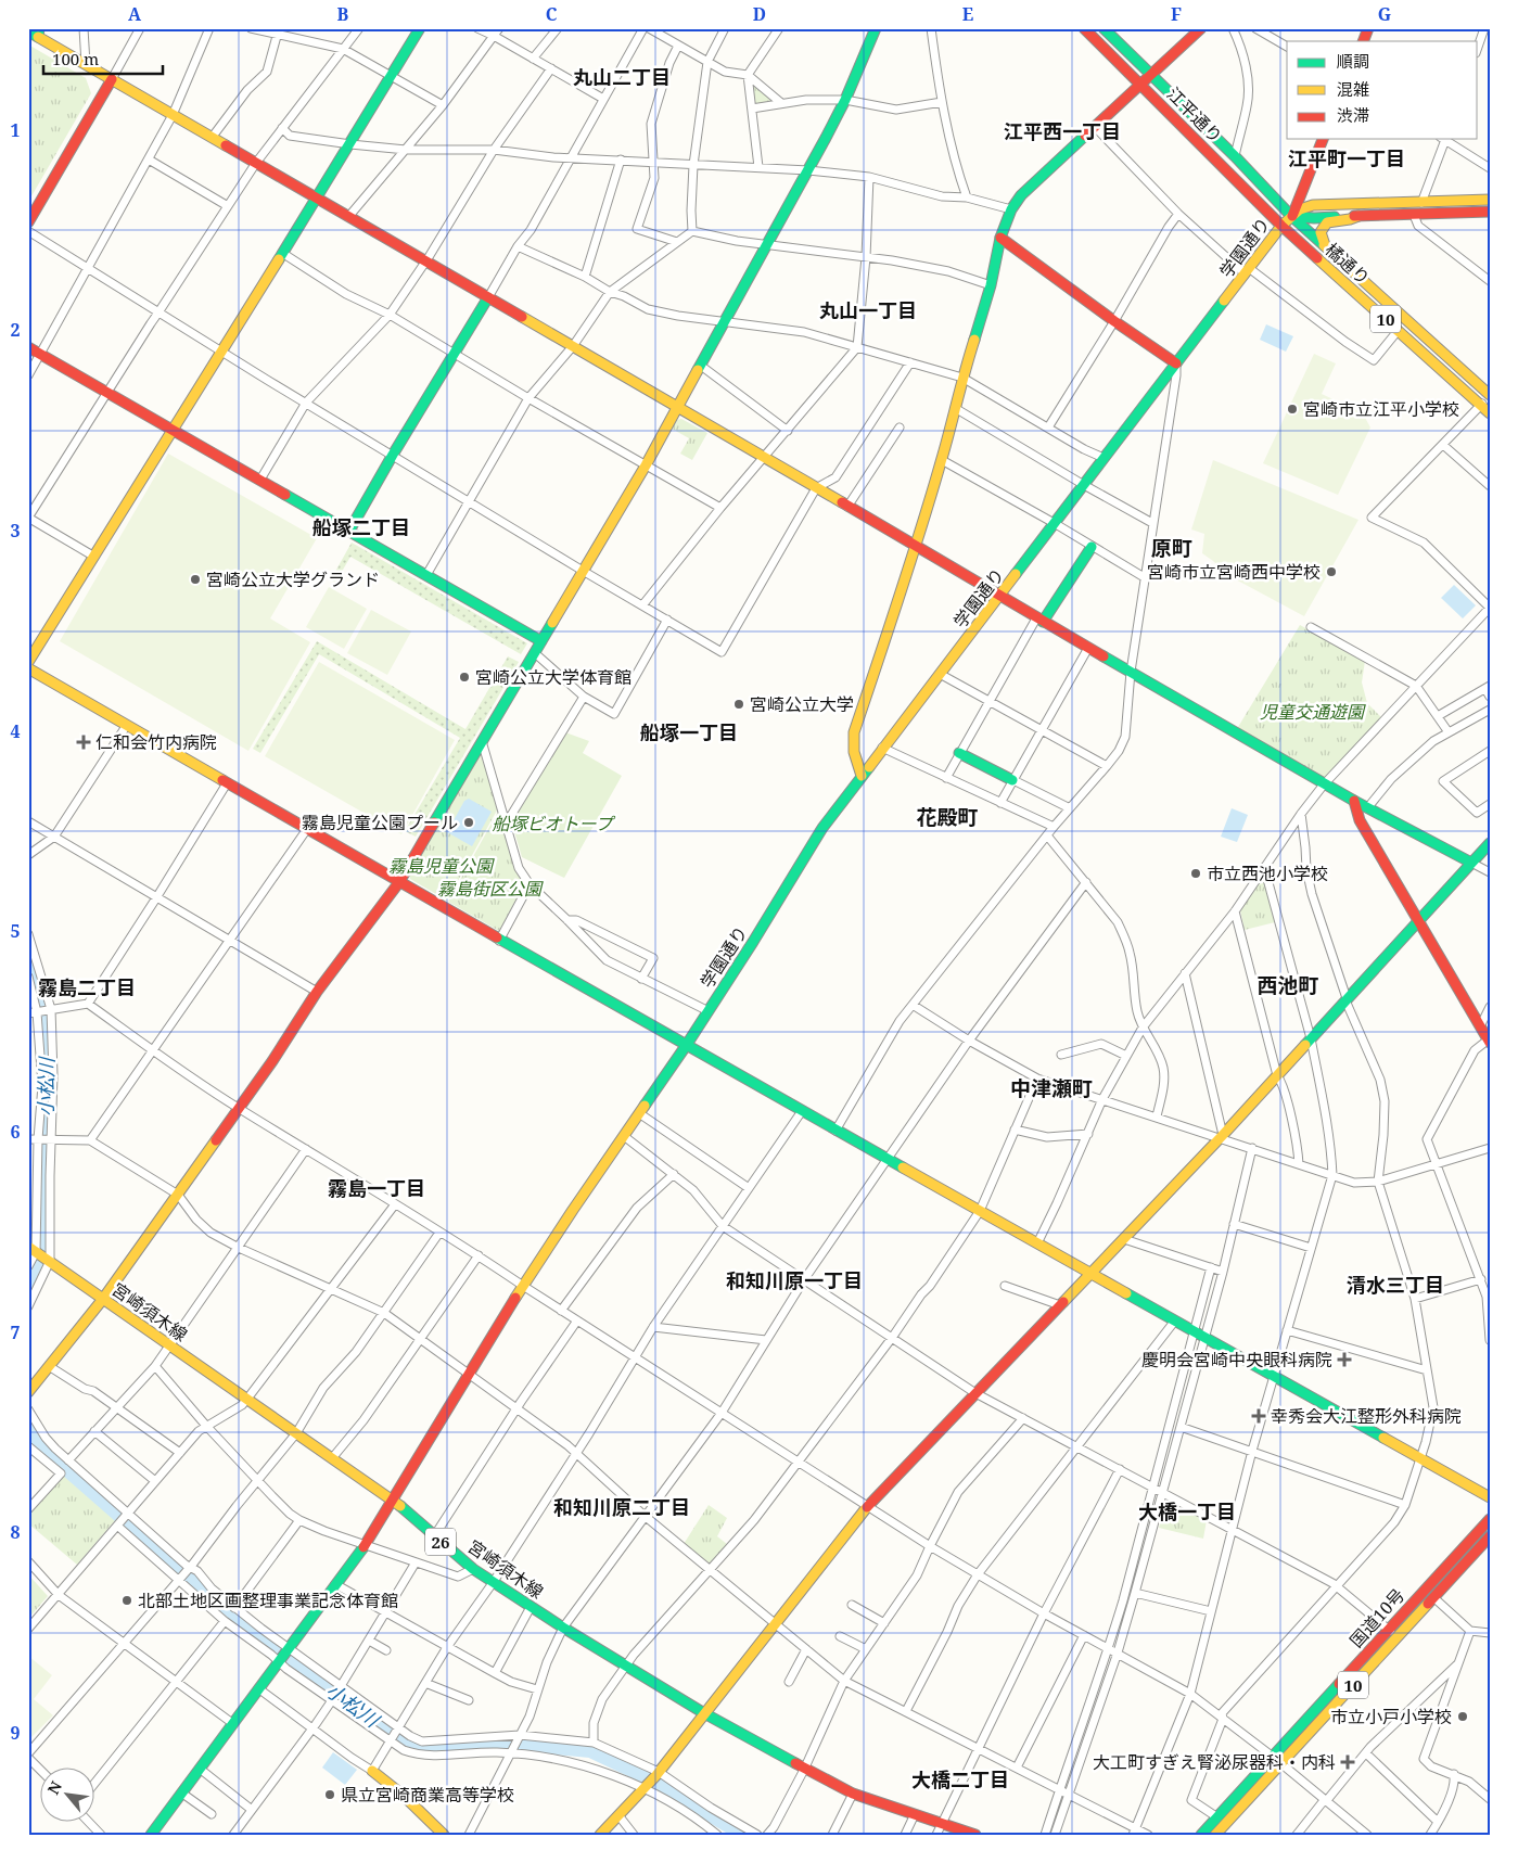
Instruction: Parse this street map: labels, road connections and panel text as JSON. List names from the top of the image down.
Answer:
{
  "streets": {
    "main road": [
      "江平通り",
      "学園通り",
      "橘通り",
      "10",
      "宮崎須木線",
      "26",
      "国道10号"
    ]
  },
  "crossings": [
    ["江平通り", "学園通り"],
    ["江平通り", "橘通り"],
    ["学園通り", "橘通り"],
    ["学園通り", "宮崎須木線"]
  ],
  "districts": [
    "丸山二丁目",
    "江平西一丁目",
    "江平町一丁目",
    "丸山一丁目",
    "船塚二丁目",
    "原町",
    "船塚一丁目",
    "花殿町",
    "西池町",
    "霧島二丁目",
    "中津瀬町",
    "霧島一丁目",
    "和知川原一丁目",
    "清水三丁目",
    "和知川原二丁目",
    "大橋一丁目",
    "大橋二丁目"
  ],
  "water": ["小松川"],
  "parks": [
    "児童交通遊園",
    "船塚ビオトープ",
    "霧島児童公園",
    "霧島街区公園"
  ],
  "places": {
    "other": [
      "宮崎市立江平小学校",
      "宮崎市立宮崎西中学校",
      "宮崎公立大学グランド",
      "宮崎公立大学体育館",
      "宮崎公立大学",
      "霧島児童公園プール",
      "市立西池小学校",
      "北部土地区画整理事業記念体育館",
      "市立小戸小学校",
      "県立宮崎商業高等学校"
    ],
    "health": [
      "仁和会竹内病院",
      "慶明会宮崎中央眼科病院",
      "幸秀会大江整形外科病院",
      "大工町すぎえ腎泌尿器科・内科"
    ]
  },
  "legend": ["順調", "混雑", "渋滞"],
  "scale_bar": "100 m",
  "north": "top left",
  "grid": {
    "columns": [
      "A",
      "B",
      "C",
      "D",
      "E",
      "F",
      "G"
    ],
    "rows": [
      "1",
      "2",
      "3",
      "4",
      "5",
      "6",
      "7",
      "8",
      "9"
    ]
  }
}
